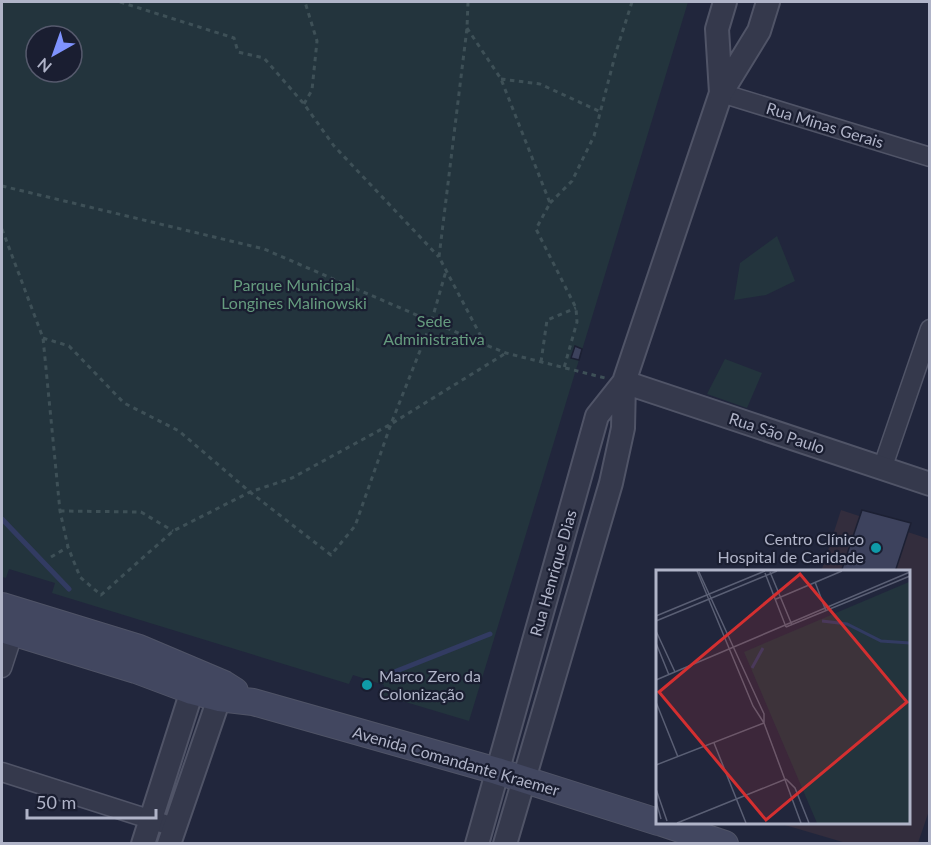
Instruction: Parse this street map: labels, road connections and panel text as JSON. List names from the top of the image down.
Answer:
{
  "streets": {
    "main road": ["Avenida Comandante Kraemer"],
    "street": ["Rua Minas Gerais", "Rua São Paulo", "Rua Henrique Dias"]
  },
  "crossings": [
    ["Rua Minas Gerais", "Rua Henrique Dias"],
    ["Rua São Paulo", "Rua Henrique Dias"],
    ["Rua Henrique Dias", "Avenida Comandante Kraemer"]
  ],
  "parks": ["Parque Municipal Longines Malinowski", "Sede Administrativa"],
  "places": ["Centro Clínico Hospital de Caridade", "Marco Zero da Colonização"],
  "scale_bar": "50 m",
  "north": "bottom left"
}
